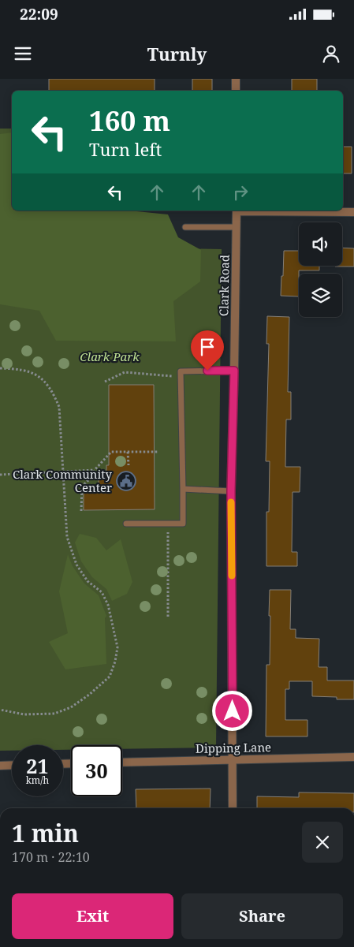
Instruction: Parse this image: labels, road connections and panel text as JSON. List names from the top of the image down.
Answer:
{
  "streets": {
    "street": ["Clark Road", "Dipping Lane"]
  },
  "crossings": [
    ["Clark Road", "Dipping Lane"]
  ],
  "parks": ["Clark Park"],
  "places": {
    "public building": ["Clark Community Center"]
  },
  "page": {
    "status": "22:09",
    "header": "Turnly",
    "turn": ["160 m", "Turn left"],
    "speed": "21 km/h",
    "limit": "30",
    "heading": ["1 min", "170 m · 22:10"],
    "buttons": ["Exit", "Share"]
  }
}
